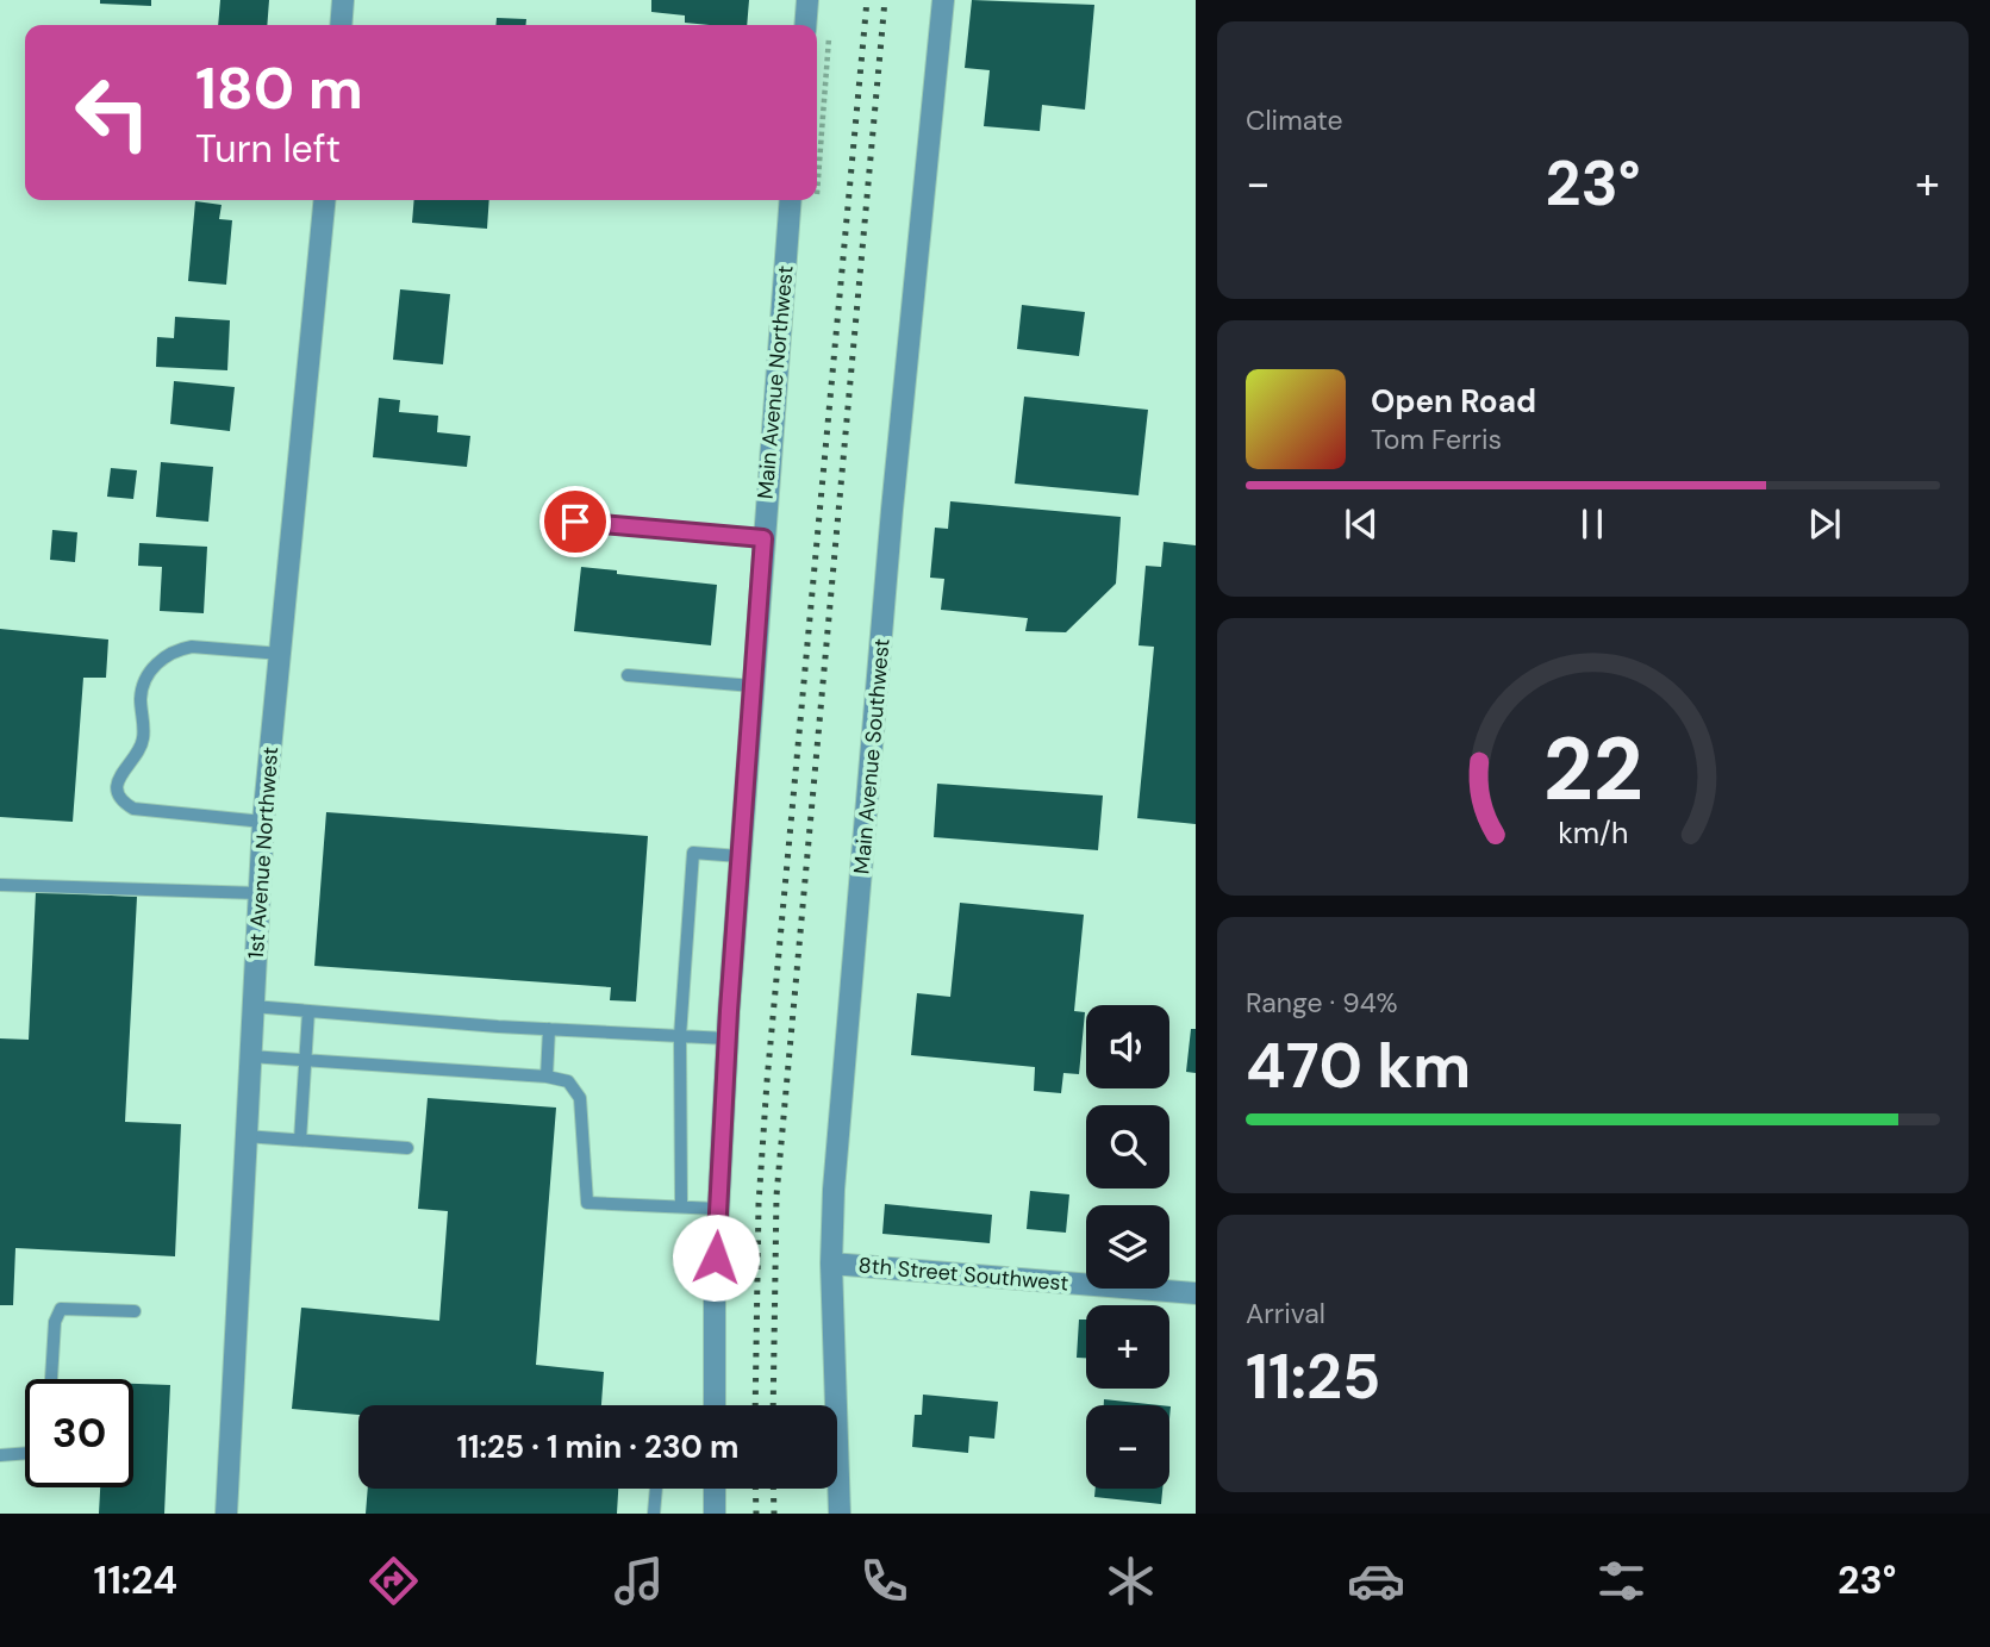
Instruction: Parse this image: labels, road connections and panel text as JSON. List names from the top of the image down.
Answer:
{
  "streets": {
    "street": [
      "Main Avenue Northwest",
      "Main Avenue Southwest",
      "1st Avenue Northwest",
      "8th Street Southwest"
    ]
  },
  "crossings": [
    ["Main Avenue Southwest", "8th Street Southwest"]
  ],
  "page": {
    "tile": [
      "Climate",
      ["Range · 94%", "470 km"],
      ["Arrival", "11:25"]
    ],
    "turn": ["180 m", "Turn left"],
    "heat": ["−", "23°", "+"],
    "song": ["Open Road", "Tom Ferris"],
    "map_buttons": ["+", "−"],
    "limit": "30",
    "trip": "11:25 · 1 min · 230 m",
    "tabs": ["11:24", "23°"],
    "gauge": ["22", "km/h"]
  }
}
